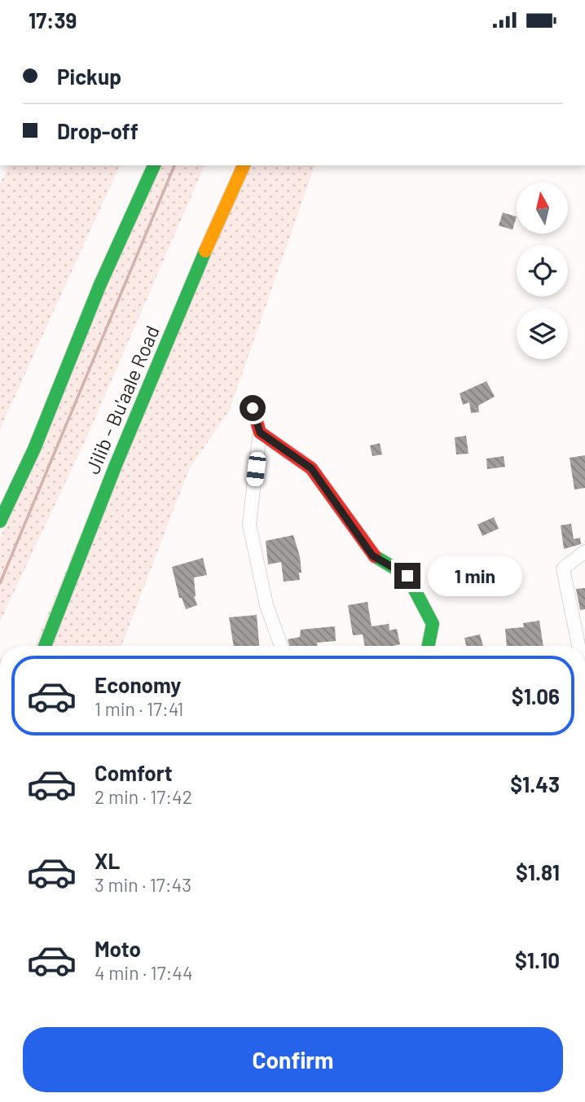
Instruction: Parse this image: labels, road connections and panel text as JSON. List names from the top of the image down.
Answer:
{
  "streets": {
    "street": ["Jilib - Bu'aale Road"]
  },
  "north": "top",
  "page": {
    "status": "17:39",
    "banner": ["Pickup", "Drop-off"],
    "bubble": "1 min",
    "list": [
      {
        "name": "Economy",
        "note": "1 min · 17:41",
        "value": "$1.06"
      },
      {
        "name": "Comfort",
        "note": "2 min · 17:42",
        "value": "$1.43"
      },
      {
        "name": "XL",
        "note": "3 min · 17:43",
        "value": "$1.81"
      },
      {
        "name": "Moto",
        "note": "4 min · 17:44",
        "value": "$1.10"
      }
    ],
    "buttons": "Confirm"
  }
}
